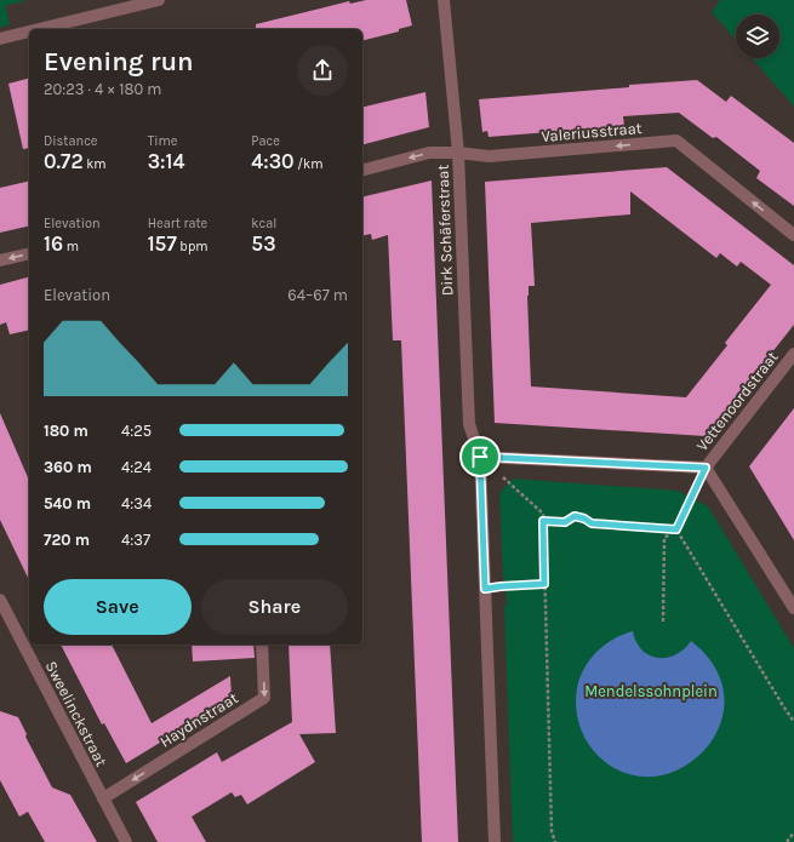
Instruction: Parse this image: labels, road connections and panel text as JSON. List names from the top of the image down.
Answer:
{
  "streets": {
    "street": [
      "Valeriusstraat",
      "Dirk Schäferstraat",
      "Vettenoordstraat",
      "Sweelinckstraat",
      "Haydnstraat"
    ]
  },
  "crossings": [
    ["Valeriusstraat", "Dirk Schäferstraat"],
    ["Sweelinckstraat", "Haydnstraat"]
  ],
  "one_way": ["Valeriusstraat", "Haydnstraat"],
  "parks": ["Mendelssohnplein"],
  "page": {
    "heading": ["Evening run", "20:23 · 4 × 180 m"],
    "stats": [
      ["Distance", "0.72 km"],
      ["Time", "3:14"],
      ["Pace", "4:30 /km"],
      ["Elevation", "16 m"],
      ["Heart rate", "157 bpm"],
      ["kcal", "53"]
    ],
    "chart": ["Elevation", "64–67 m"],
    "list": [
      {
        "name": "180 m",
        "note": "4:25"
      },
      {
        "name": "360 m",
        "note": "4:24"
      },
      {
        "name": "540 m",
        "note": "4:34"
      },
      {
        "name": "720 m",
        "note": "4:37"
      }
    ],
    "buttons": ["Save", "Share"]
  }
}
